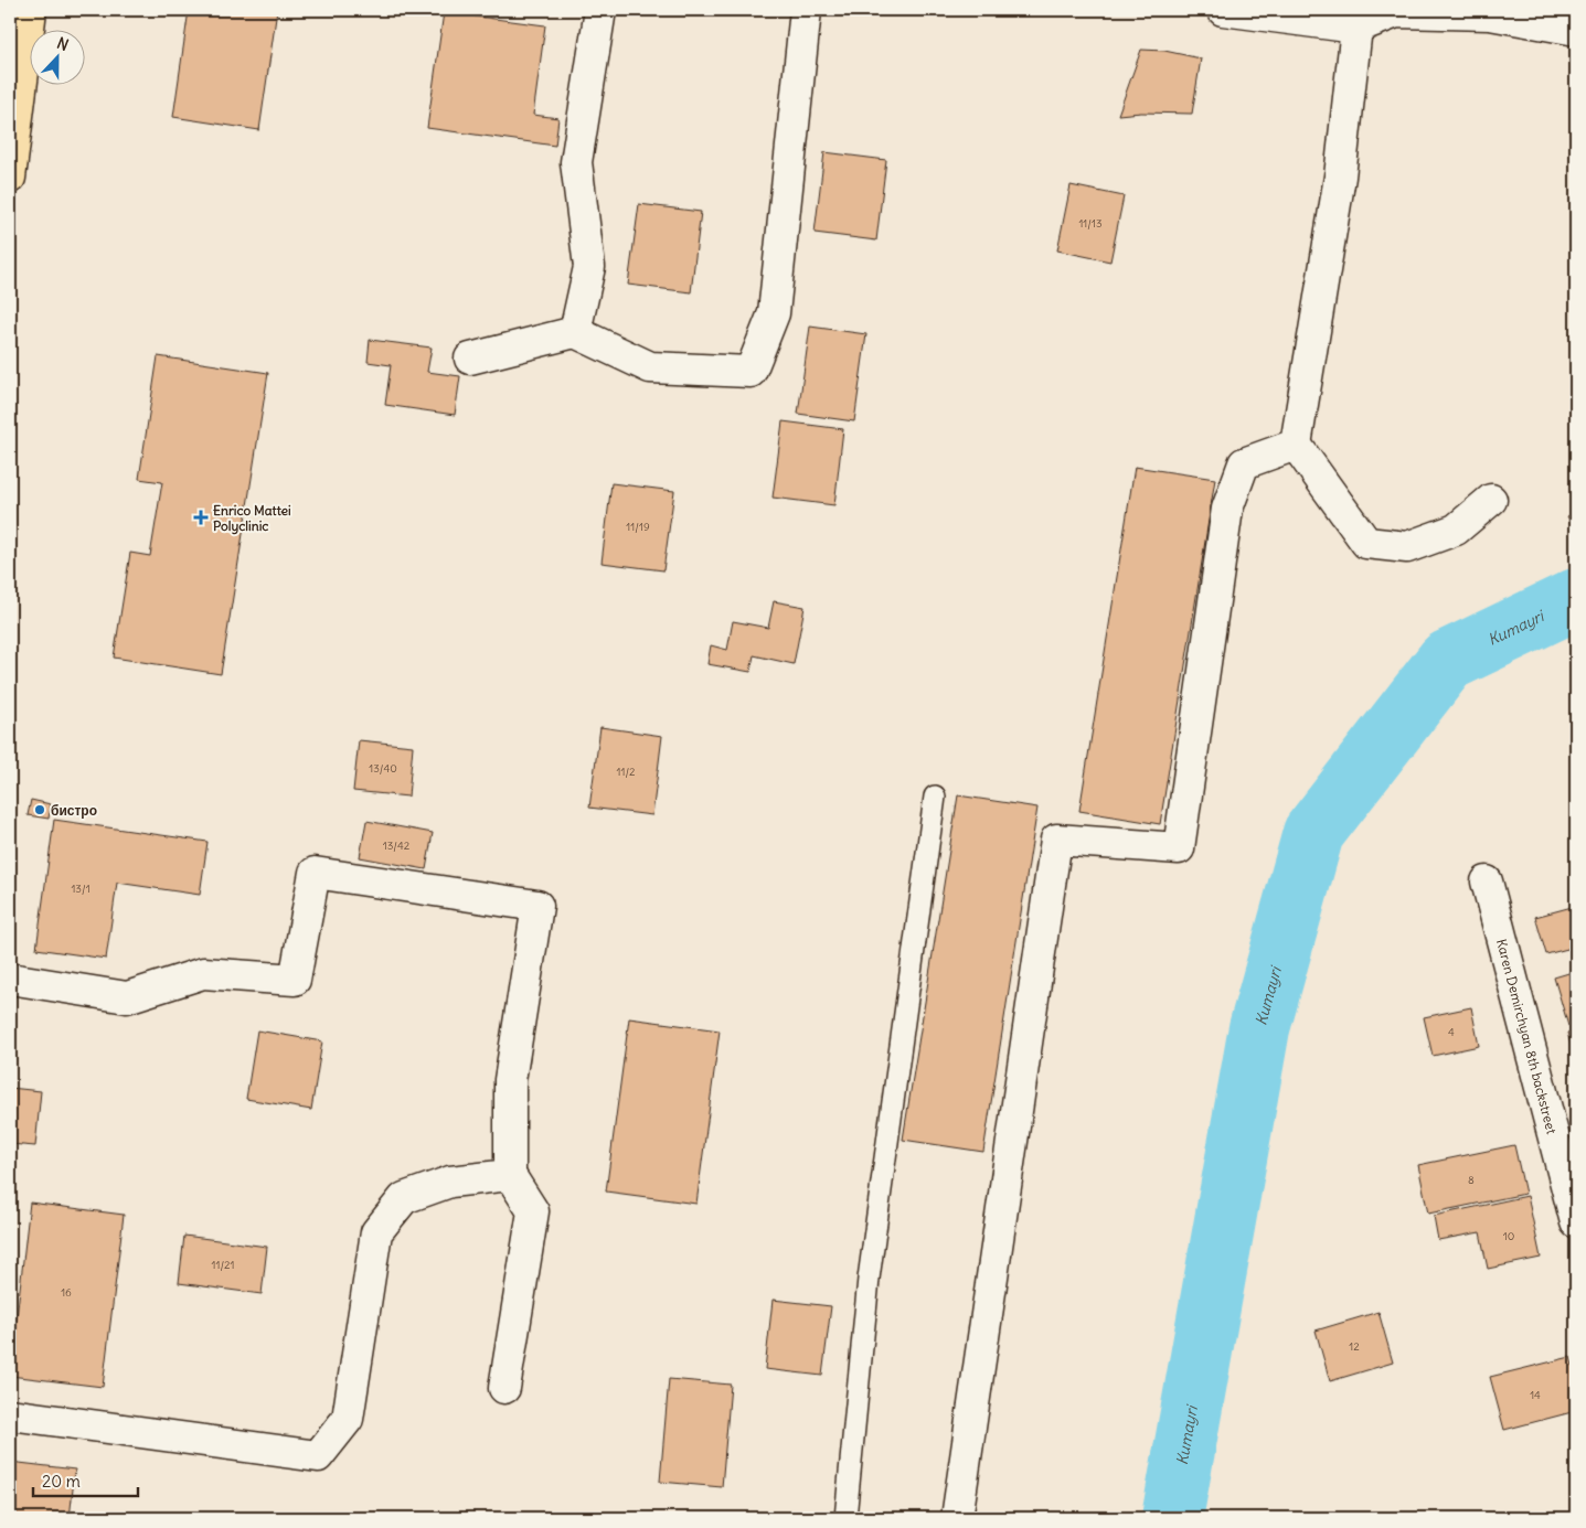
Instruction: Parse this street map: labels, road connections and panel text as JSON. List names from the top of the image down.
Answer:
{
  "streets": {
    "street": ["Karen Demirchyan 8th backstreet"]
  },
  "water": ["Kumayri"],
  "places": {
    "health": ["Enrico Mattei Polyclinic"],
    "other": ["бистро"]
  },
  "house_numbers": [
    "11/13",
    "11/19",
    "13/40",
    "11/2",
    "13/42",
    "13/1",
    "4",
    "8",
    "10",
    "11/21",
    "16",
    "12",
    "14"
  ],
  "scale_bar": "20 m",
  "north": "top"
}
